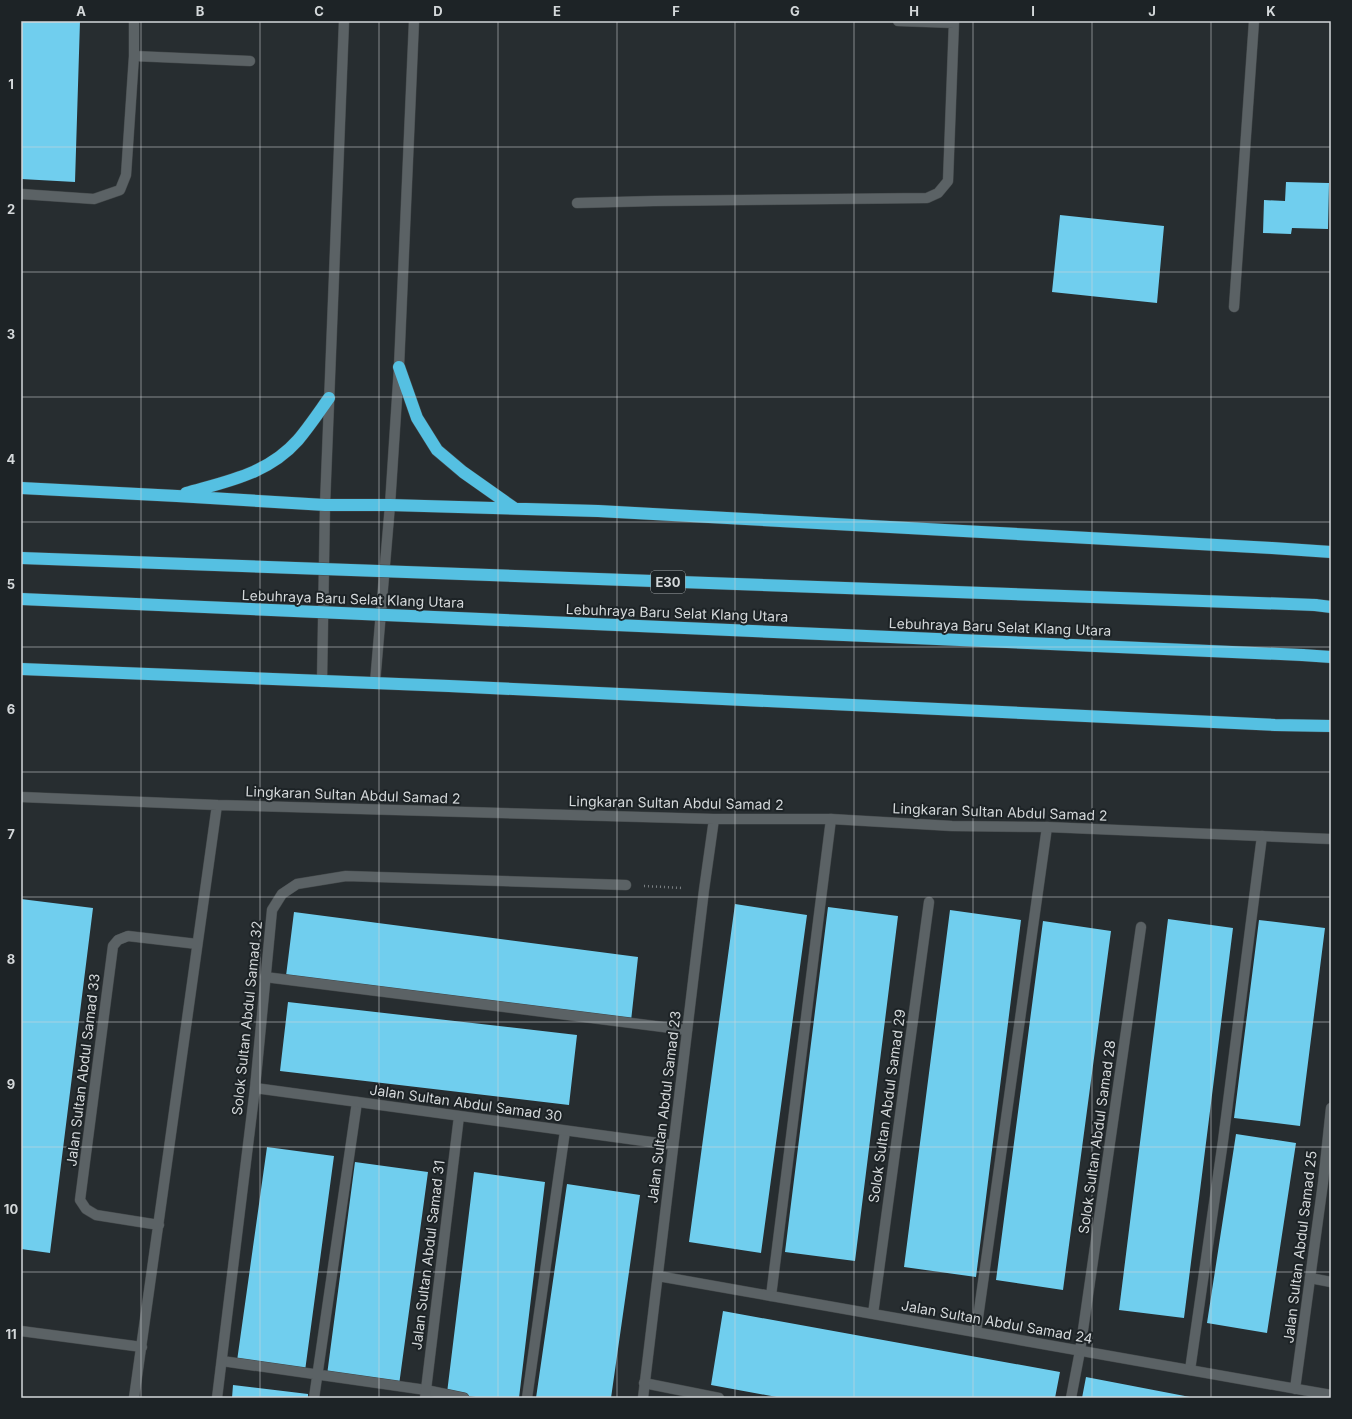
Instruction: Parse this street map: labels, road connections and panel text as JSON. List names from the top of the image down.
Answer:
{
  "streets": {
    "highway": ["E30", "Lebuhraya Baru Selat Klang Utara"],
    "street": [
      "Lingkaran Sultan Abdul Samad 2",
      "Solok Sultan Abdul Samad 32",
      "Jalan Sultan Abdul Samad 33",
      "Jalan Sultan Abdul Samad 30",
      "Solok Sultan Abdul Samad 29",
      "Jalan Sultan Abdul Samad 23",
      "Solok Sultan Abdul Samad 28",
      "Jalan Sultan Abdul Samad 25",
      "Jalan Sultan Abdul Samad 31",
      "Jalan Sultan Abdul Samad 24"
    ]
  },
  "crossings": [
    ["Lingkaran Sultan Abdul Samad 2", "Jalan Sultan Abdul Samad 23"],
    ["Solok Sultan Abdul Samad 32", "Jalan Sultan Abdul Samad 30"],
    ["Jalan Sultan Abdul Samad 30", "Jalan Sultan Abdul Samad 23"],
    ["Jalan Sultan Abdul Samad 30", "Jalan Sultan Abdul Samad 31"],
    ["Solok Sultan Abdul Samad 29", "Jalan Sultan Abdul Samad 24"],
    ["Jalan Sultan Abdul Samad 23", "Jalan Sultan Abdul Samad 24"],
    ["Solok Sultan Abdul Samad 28", "Jalan Sultan Abdul Samad 24"],
    ["Jalan Sultan Abdul Samad 25", "Jalan Sultan Abdul Samad 24"]
  ],
  "grid": {
    "columns": [
      "A",
      "B",
      "C",
      "D",
      "E",
      "F",
      "G",
      "H",
      "I",
      "J",
      "K"
    ],
    "rows": [
      "1",
      "2",
      "3",
      "4",
      "5",
      "6",
      "7",
      "8",
      "9",
      "10",
      "11"
    ]
  }
}
